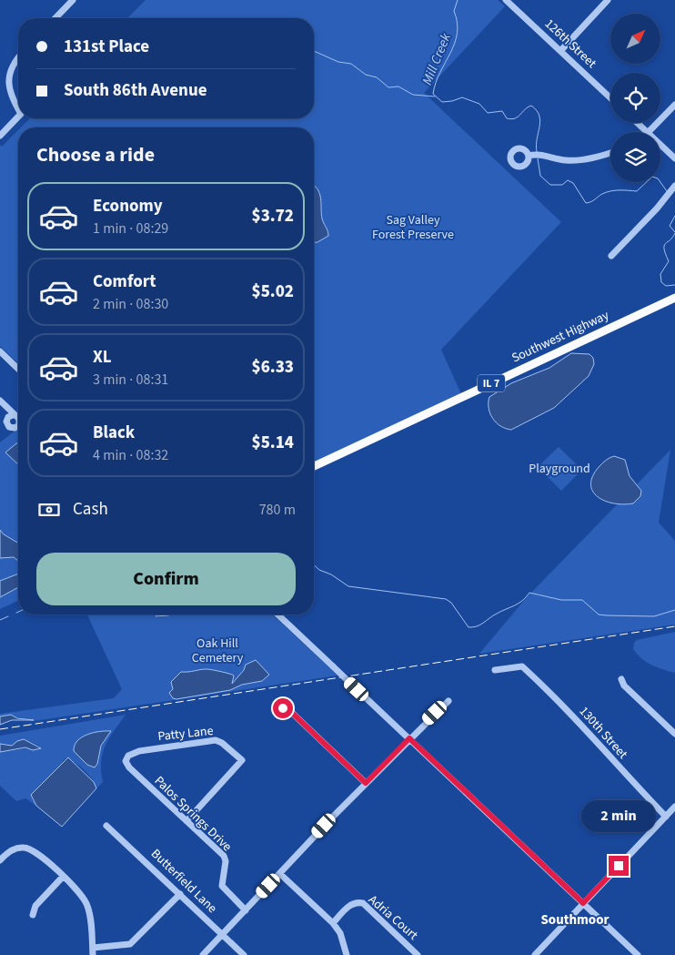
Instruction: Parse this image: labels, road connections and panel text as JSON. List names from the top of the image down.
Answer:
{
  "streets": {
    "main road": ["Southwest Highway", "IL 7"],
    "street": [
      "126th Street",
      "130th Street",
      "Patty Lane",
      "Palos Springs Drive",
      "Butterfield Lane",
      "Adria Court"
    ]
  },
  "crossings": [
    ["Patty Lane", "Palos Springs Drive"]
  ],
  "districts": ["Southmoor"],
  "water": ["Mill Creek"],
  "parks": ["Sag Valley Forest Preserve", "Playground", "Oak Hill Cemetery"],
  "north": "top right",
  "page": {
    "banner": ["131st Place", "South 86th Avenue"],
    "heading": "Choose a ride",
    "list": [
      {
        "name": "Economy",
        "note": "1 min · 08:29",
        "value": "$3.72"
      },
      {
        "name": "Comfort",
        "note": "2 min · 08:30",
        "value": "$5.02"
      },
      {
        "name": "XL",
        "note": "3 min · 08:31",
        "value": "$6.33"
      },
      {
        "name": "Black",
        "note": "4 min · 08:32",
        "value": "$5.14"
      }
    ],
    "pay": ["Cash", "780 m"],
    "buttons": "Confirm",
    "bubble": "2 min"
  }
}
